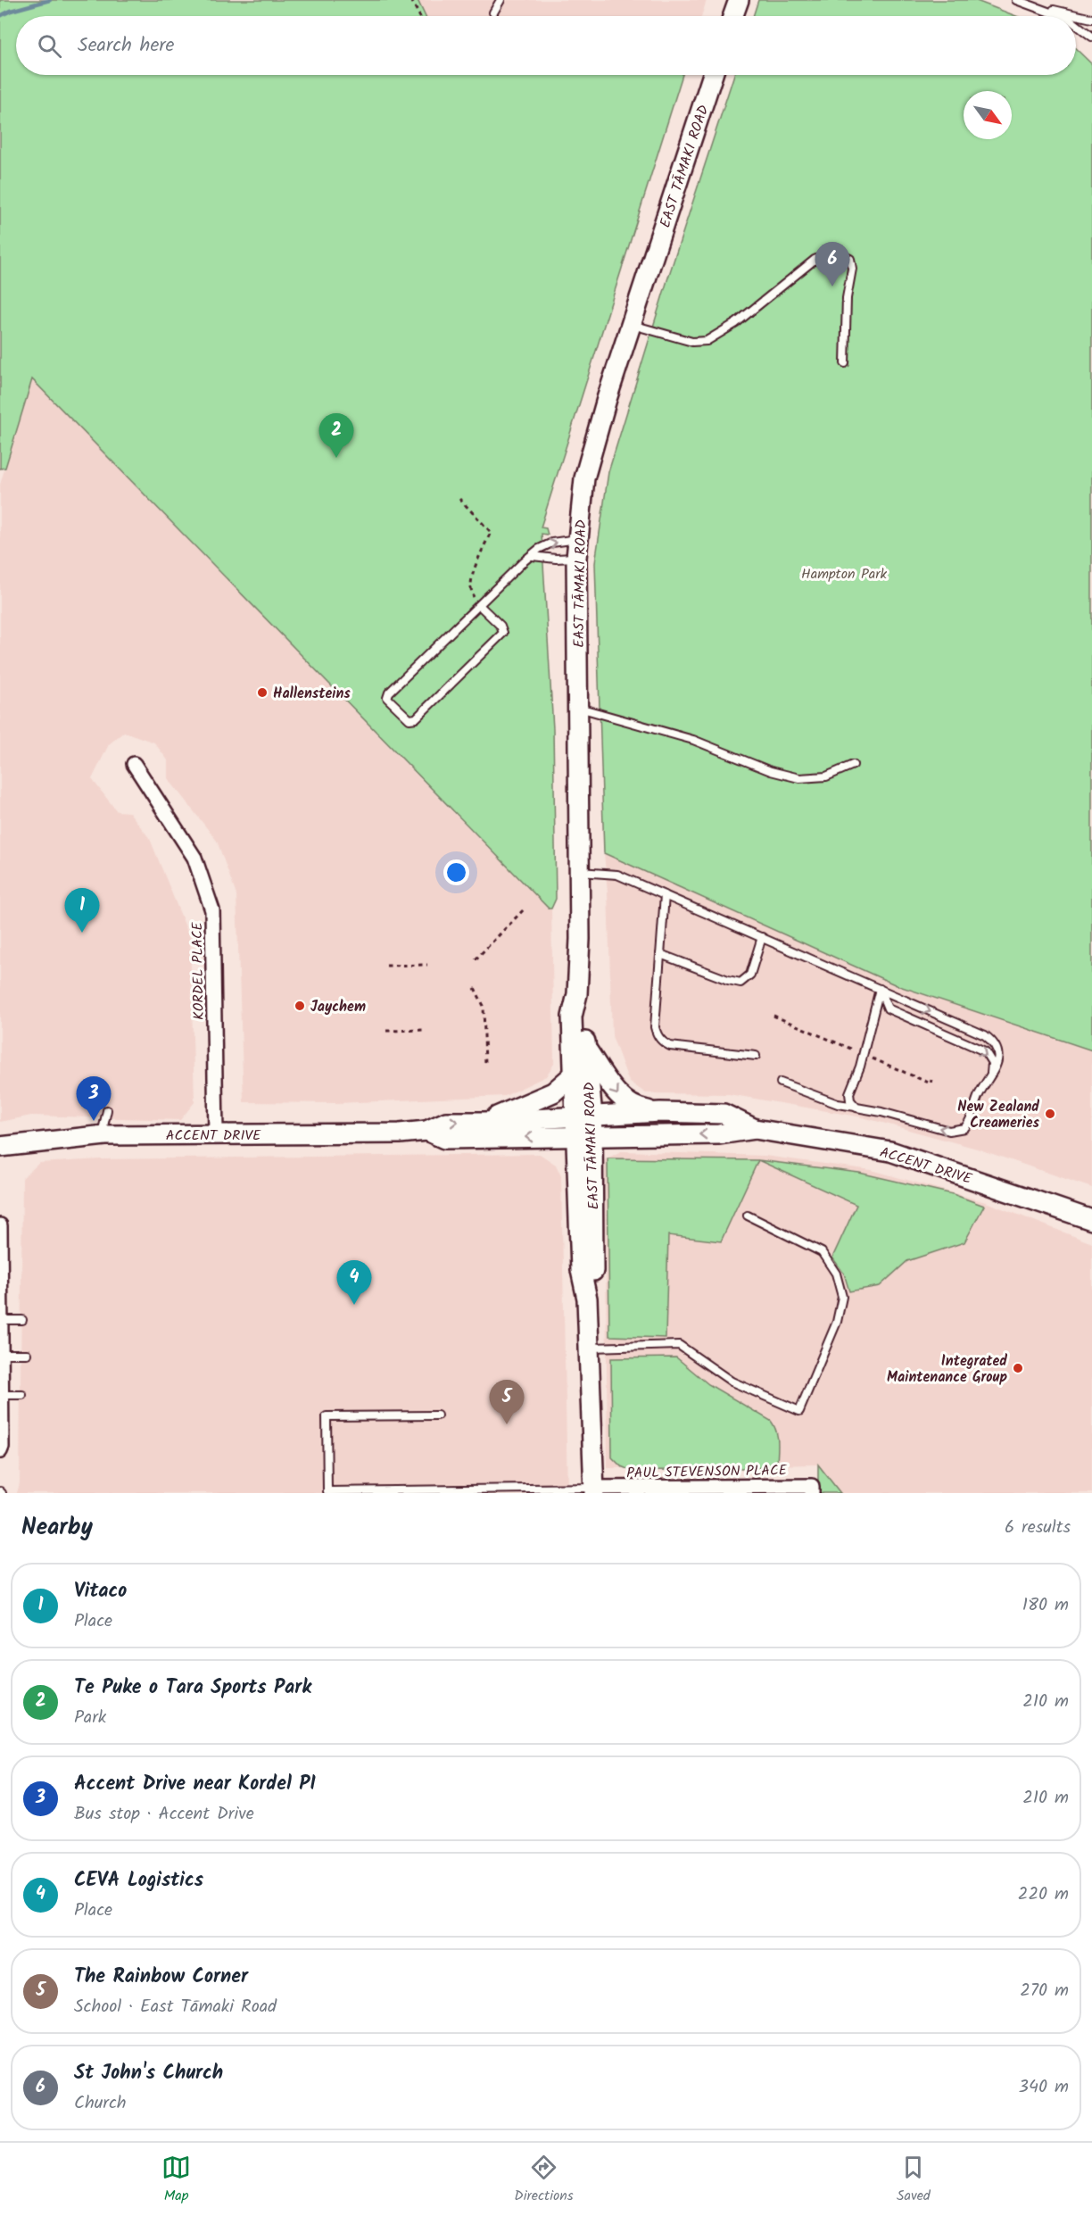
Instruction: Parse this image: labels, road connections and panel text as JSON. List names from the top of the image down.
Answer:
{
  "streets": {
    "main road": ["EAST TĀMAKI ROAD", "ACCENT DRIVE"],
    "street": ["KORDEL PLACE", "PAUL STEVENSON PLACE"]
  },
  "crossings": [
    ["EAST TĀMAKI ROAD", "ACCENT DRIVE"],
    ["EAST TĀMAKI ROAD", "PAUL STEVENSON PLACE"],
    ["KORDEL PLACE", "ACCENT DRIVE"]
  ],
  "parks": ["Hampton Park"],
  "places": [
    "Hallensteins",
    "Jaychem",
    "New Zealand Creameries",
    "Integrated Maintenance Group"
  ],
  "north": "bottom right",
  "page": {
    "search": "Search here",
    "pins": [
      "6",
      "2",
      "1",
      "3",
      "4",
      "5"
    ],
    "heading": ["Nearby", "6 results"],
    "list": [
      {
        "mark": "1",
        "name": "Vitaco",
        "note": "Place",
        "value": "180 m"
      },
      {
        "mark": "2",
        "name": "Te Puke o Tara Sports Park",
        "note": "Park",
        "value": "210 m"
      },
      {
        "mark": "3",
        "name": "Accent Drive near Kordel PI",
        "note": "Bus stop · Accent Drive",
        "value": "210 m"
      },
      {
        "mark": "4",
        "name": "CEVA Logistics",
        "note": "Place",
        "value": "220 m"
      },
      {
        "mark": "5",
        "name": "The Rainbow Corner",
        "note": "School · East Tāmaki Road",
        "value": "270 m"
      },
      {
        "mark": "6",
        "name": "St John's Church",
        "note": "Church",
        "value": "340 m"
      }
    ],
    "nav": ["Map", "Directions", "Saved"]
  }
}
